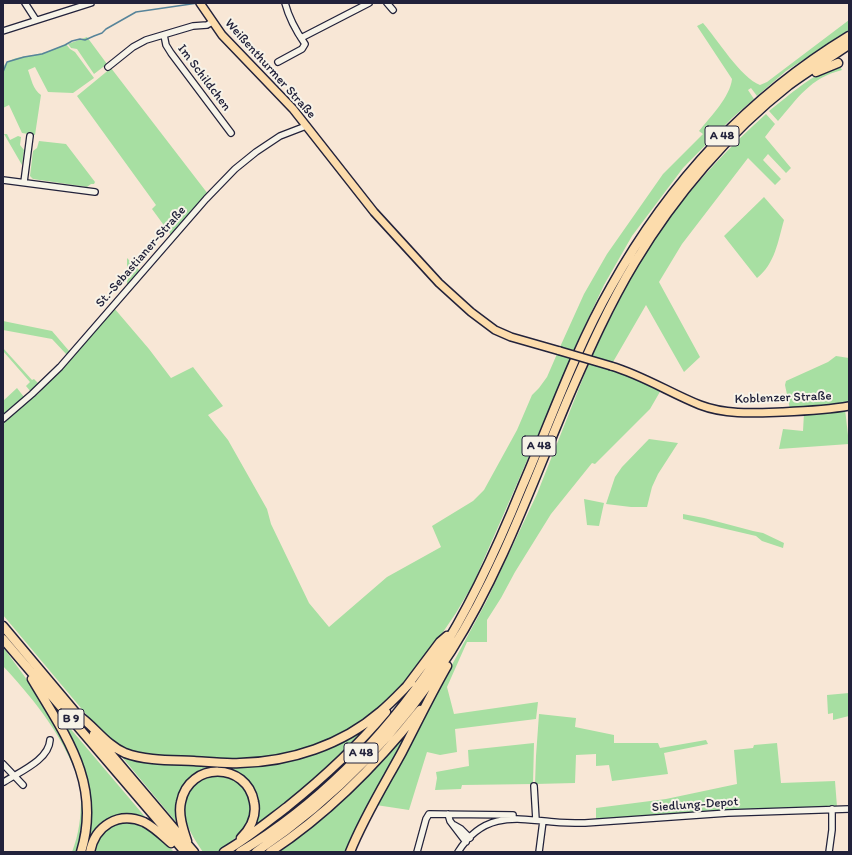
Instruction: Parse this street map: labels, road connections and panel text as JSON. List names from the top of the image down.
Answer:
{
  "streets": {
    "highway": ["A 48", "B 9"],
    "main road": ["Weißenthurmer Straße", "Koblenzer Straße"],
    "street": ["Im Schildchen", "St.-Sebastianer-Straße", "Siedlung-Depot"]
  },
  "crossings": [
    ["Weißenthurmer Straße", "Im Schildchen"],
    ["Weißenthurmer Straße", "St.-Sebastianer-Straße"],
    ["Weißenthurmer Straße", "Koblenzer Straße"]
  ]
}
